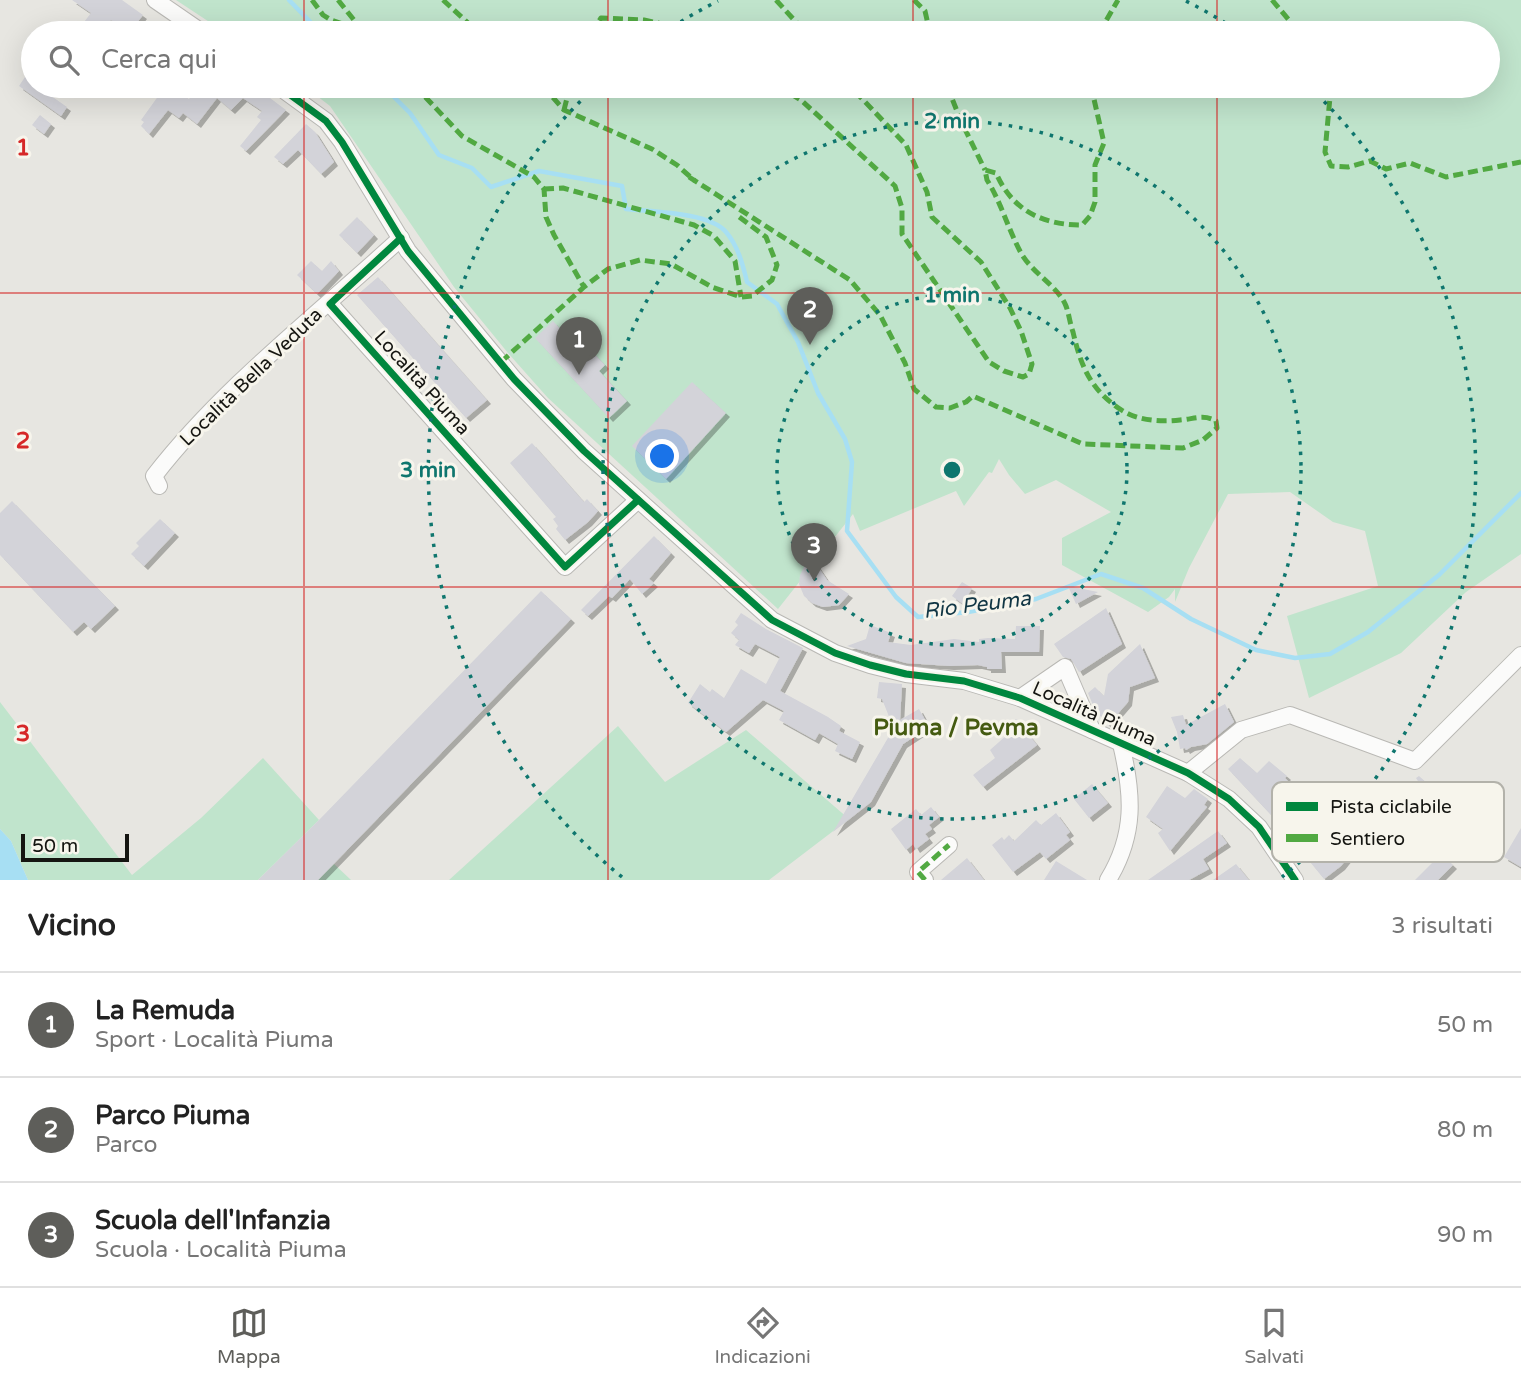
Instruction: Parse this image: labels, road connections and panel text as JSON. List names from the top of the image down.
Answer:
{
  "streets": {
    "street": ["Località Bella Veduta", "Località Piuma"]
  },
  "crossings": [
    ["Località Bella Veduta", "Località Piuma"]
  ],
  "districts": ["Piuma / Pevma"],
  "water": ["Rio Peuma"],
  "legend": ["Pista ciclabile", "Sentiero"],
  "scale_bar": "50 m",
  "page": {
    "search": "Cerca qui",
    "pins": ["2", "1", "3"],
    "scale": "50 m",
    "heading": ["Vicino", "3 risultati"],
    "list": [
      {
        "mark": "1",
        "name": "La Remuda",
        "note": "Sport · Località Piuma",
        "value": "50 m"
      },
      {
        "mark": "2",
        "name": "Parco Piuma",
        "note": "Parco",
        "value": "80 m"
      },
      {
        "mark": "3",
        "name": "Scuola dell'Infanzia",
        "note": "Scuola · Località Piuma",
        "value": "90 m"
      }
    ],
    "nav": ["Mappa", "Indicazioni", "Salvati"]
  },
  "grid": {
    "rows": ["1", "2", "3"]
  },
  "rings": ["2 min", "1 min", "3 min"]
}
